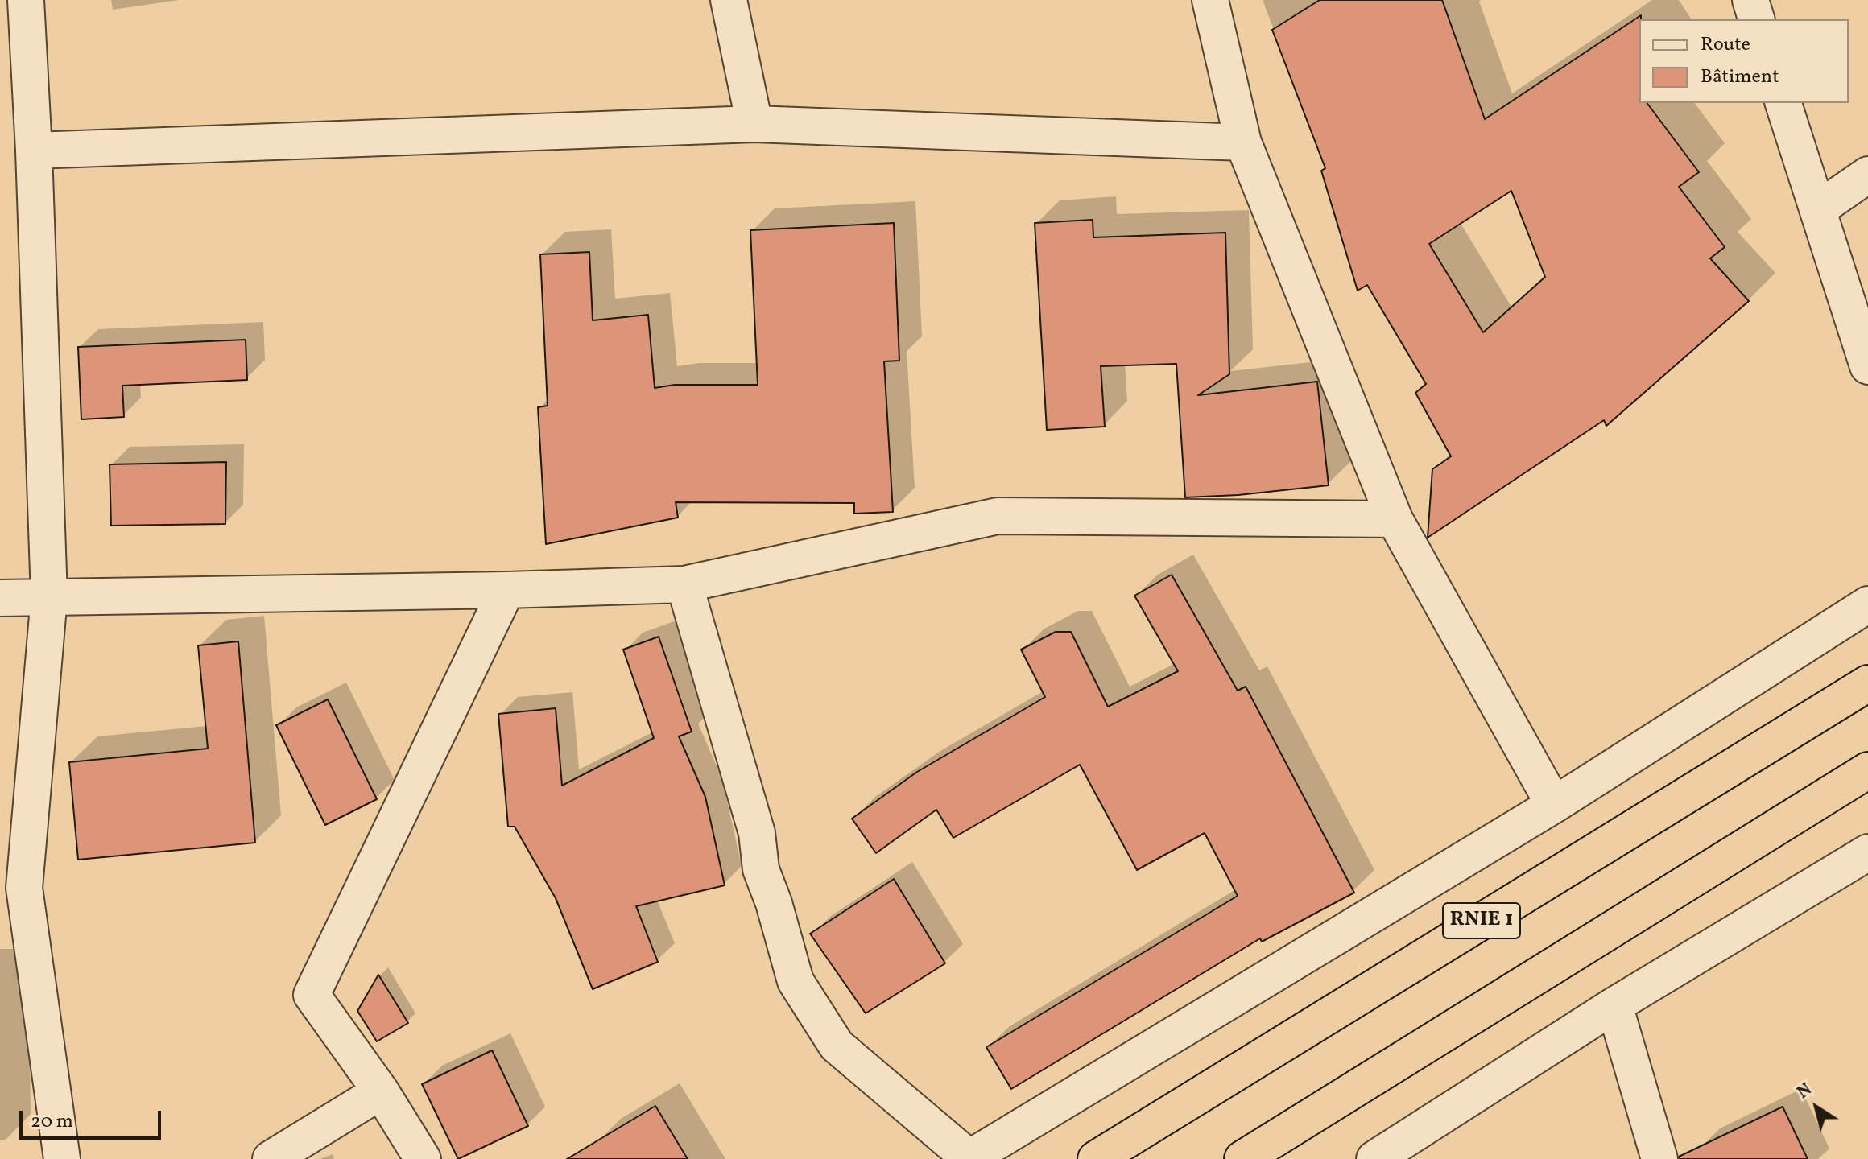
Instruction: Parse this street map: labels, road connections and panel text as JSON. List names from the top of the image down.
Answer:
{
  "streets": {
    "highway": ["RNIE 1"]
  },
  "legend": ["Route", "Bâtiment"],
  "scale_bar": "20 m",
  "north": "top left"
}
